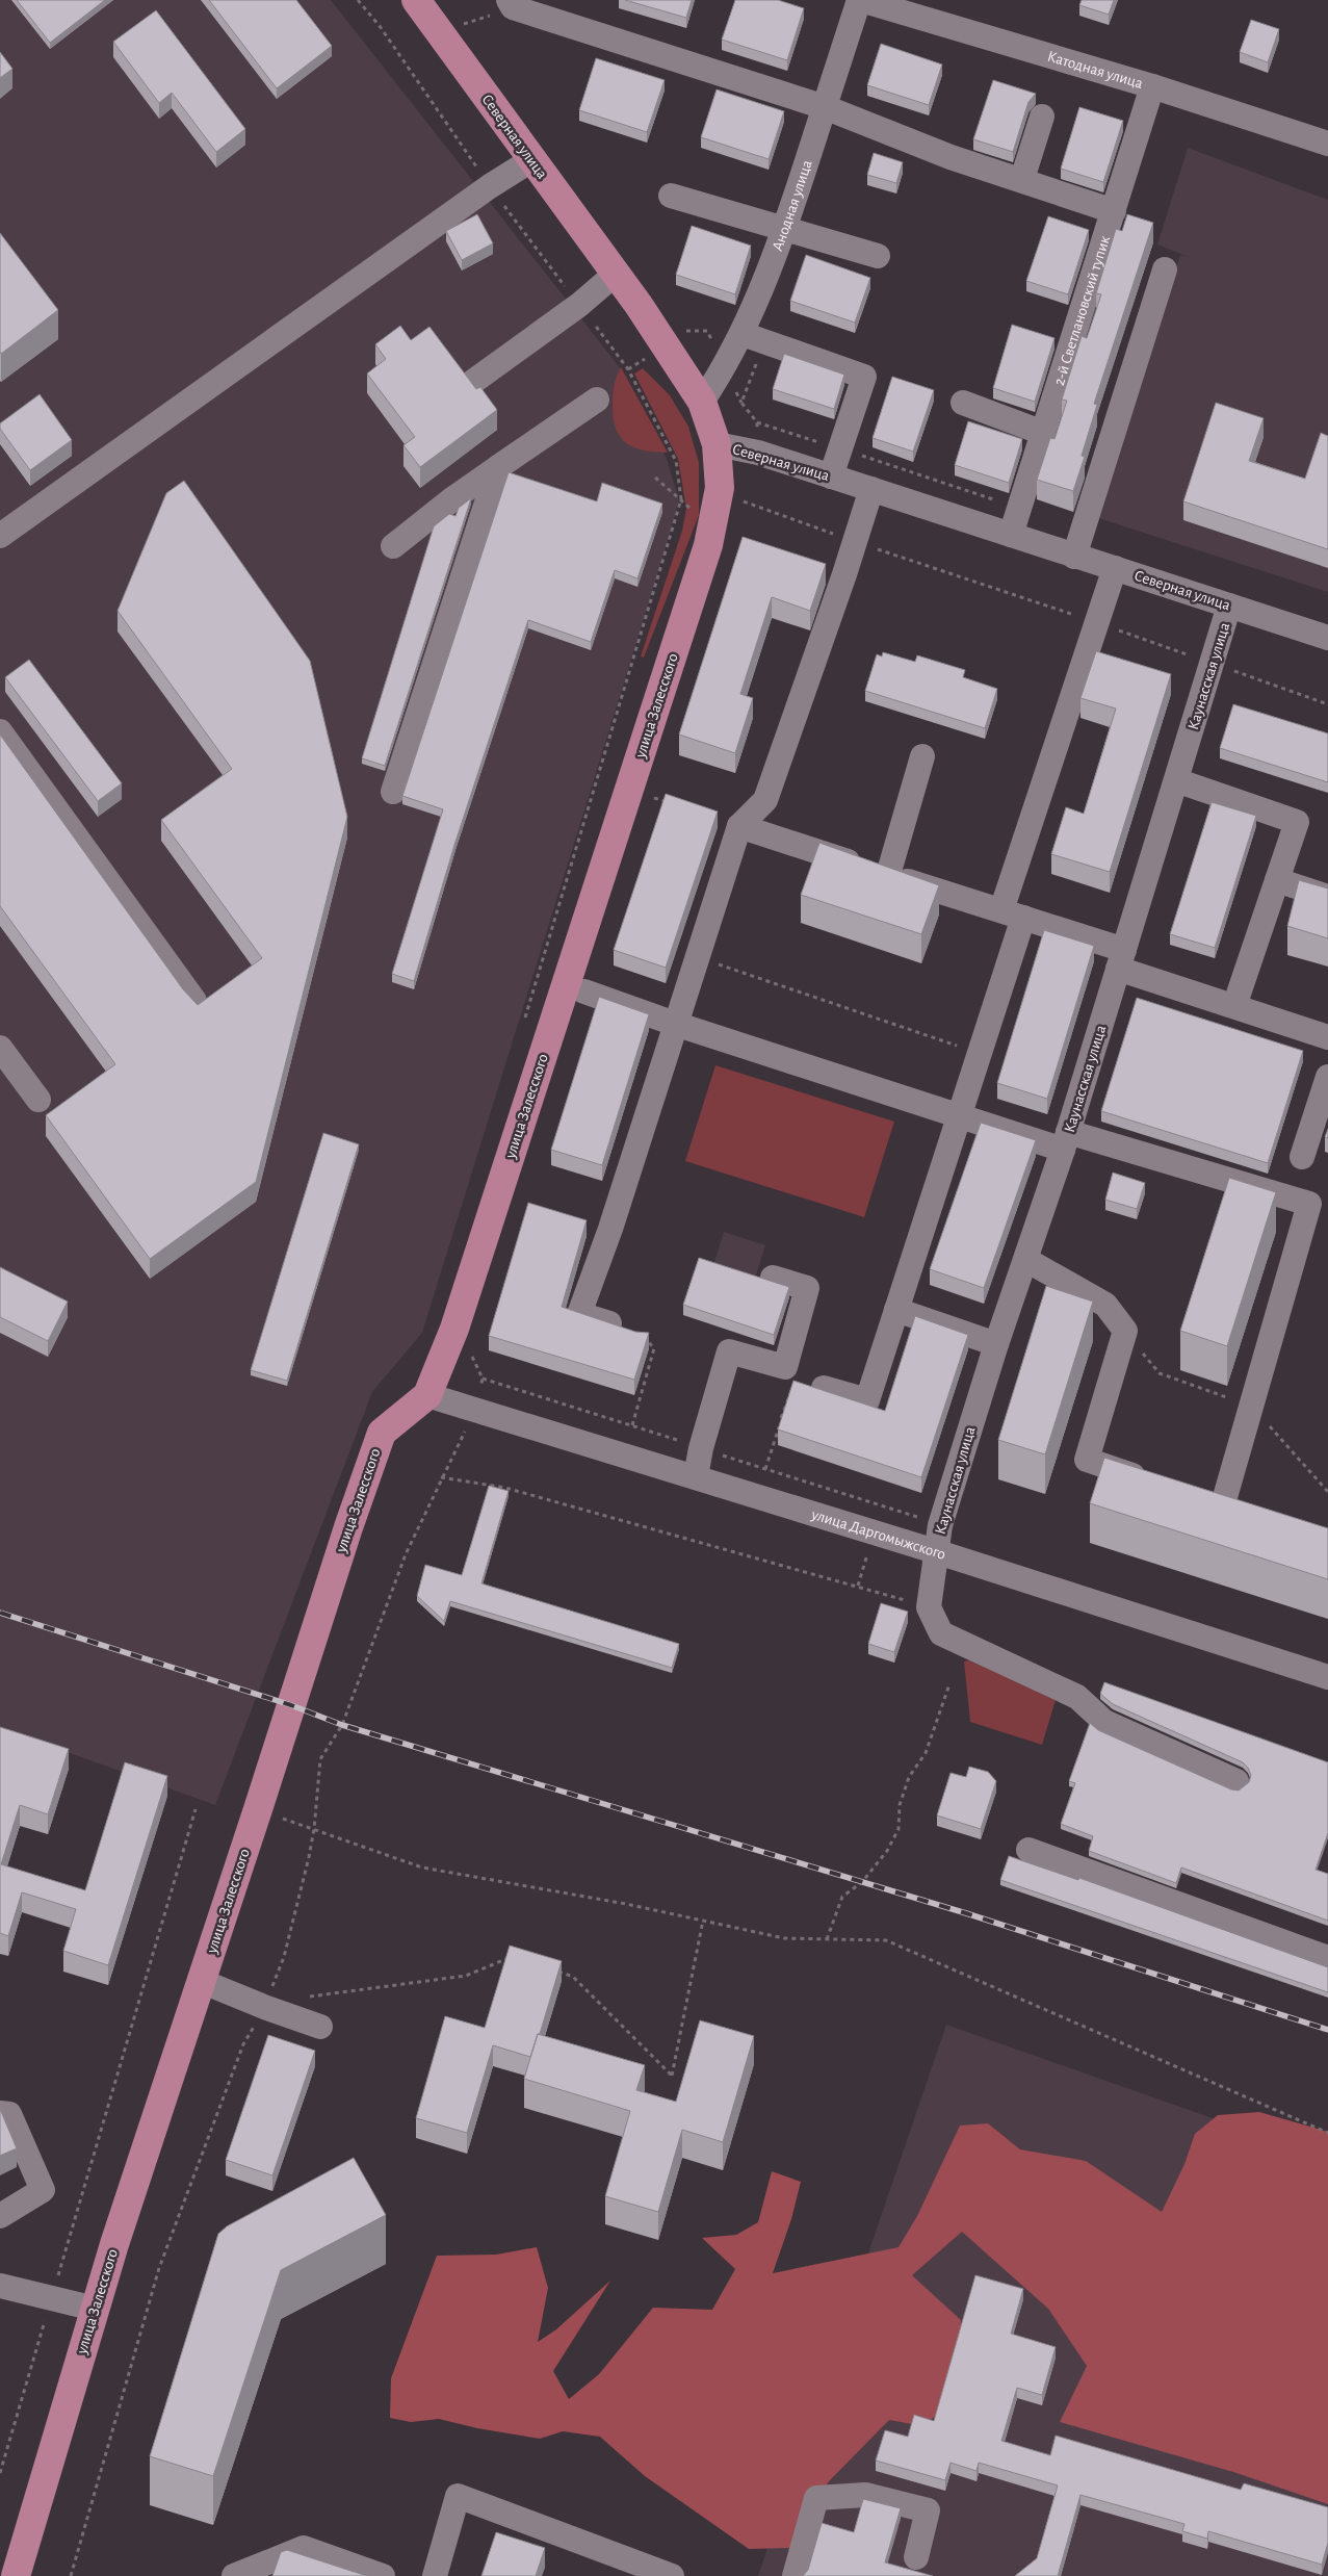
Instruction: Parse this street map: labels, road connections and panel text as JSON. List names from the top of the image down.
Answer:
{
  "streets": {
    "main road": ["Северная улица", "улица Залесского"],
    "street": [
      "Катодная улица",
      "Анодная улица",
      "2-й Светлановский тупик",
      "Каунасская улица",
      "улица Даргомыжского"
    ]
  },
  "crossings": [
    ["Катодная улица", "Анодная улица"],
    ["Катодная улица", "2-й Светлановский тупик"],
    ["Северная улица", "Анодная улица"],
    ["Северная улица", "2-й Светлановский тупик"],
    ["Северная улица", "Каунасская улица"],
    ["Северная улица", "улица Залесского"],
    ["Каунасская улица", "улица Даргомыжского"],
    ["улица Залесского", "улица Даргомыжского"]
  ]
}
